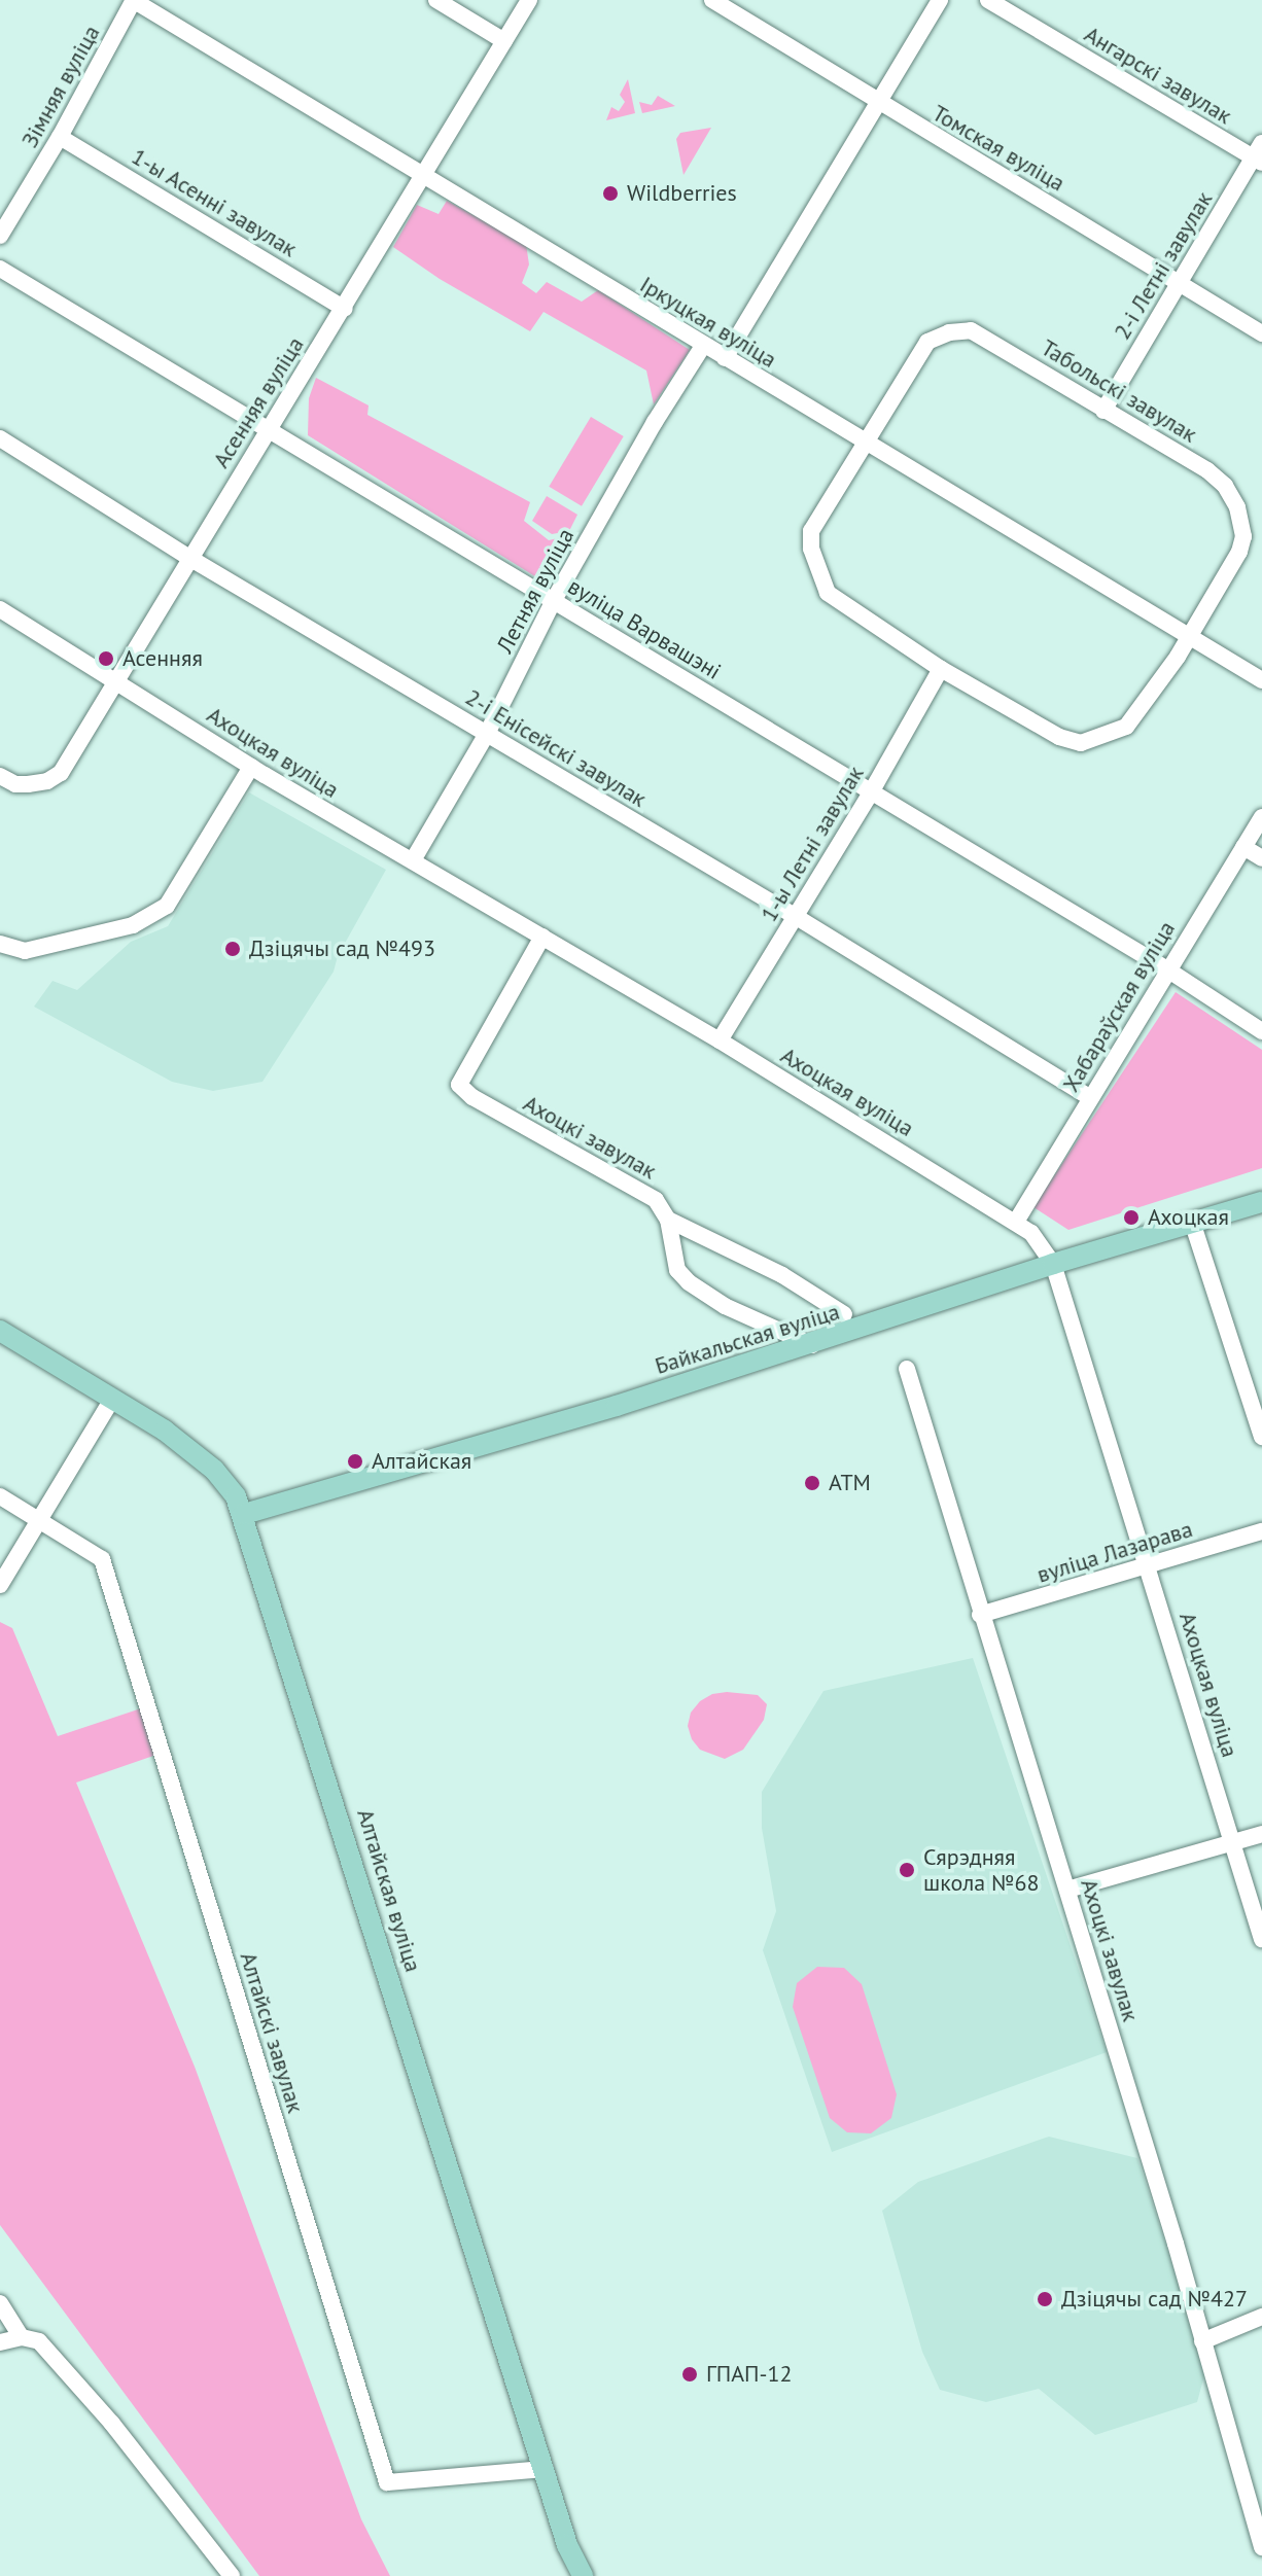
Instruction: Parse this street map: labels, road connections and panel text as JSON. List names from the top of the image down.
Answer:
{
  "streets": {
    "main road": ["Байкальская вуліца", "Алтайская вуліца"],
    "street": [
      "Ангарскі завулак",
      "Зімняя вуліца",
      "Томская вуліца",
      "1-ы Асенні завулак",
      "2-і Летні завулак",
      "Іркуцкая вуліца",
      "Табольскі завулак",
      "Асенняя вуліца",
      "Летняя вуліца",
      "вуліца Варвашэні",
      "2-і Енісейскі завулак",
      "Ахоцкая вуліца",
      "1-ы Летні завулак",
      "Хабараўская вуліца",
      "Ахоцкі завулак",
      "вуліца Лазарава",
      "Алтайскі завулак"
    ]
  },
  "crossings": [
    ["Ангарскі завулак", "2-і Летні завулак"],
    ["Зімняя вуліца", "1-ы Асенні завулак"],
    ["Зімняя вуліца", "Іркуцкая вуліца"],
    ["Томская вуліца", "2-і Летні завулак"],
    ["1-ы Асенні завулак", "Асенняя вуліца"],
    ["2-і Летні завулак", "Табольскі завулак"],
    ["Іркуцкая вуліца", "Табольскі завулак"],
    ["Іркуцкая вуліца", "Асенняя вуліца"],
    ["Іркуцкая вуліца", "Летняя вуліца"],
    ["Табольскі завулак", "1-ы Летні завулак"],
    ["Асенняя вуліца", "вуліца Варвашэні"],
    ["Асенняя вуліца", "2-і Енісейскі завулак"],
    ["Асенняя вуліца", "Ахоцкая вуліца"],
    ["Летняя вуліца", "вуліца Варвашэні"],
    ["Летняя вуліца", "2-і Енісейскі завулак"],
    ["Летняя вуліца", "Ахоцкая вуліца"],
    ["вуліца Варвашэні", "1-ы Летні завулак"],
    ["вуліца Варвашэні", "Хабараўская вуліца"],
    ["2-і Енісейскі завулак", "1-ы Летні завулак"],
    ["2-і Енісейскі завулак", "Хабараўская вуліца"],
    ["Ахоцкая вуліца", "1-ы Летні завулак"],
    ["Ахоцкая вуліца", "Хабараўская вуліца"],
    ["Ахоцкая вуліца", "Ахоцкі завулак"],
    ["Ахоцкая вуліца", "Байкальская вуліца"],
    ["Ахоцкая вуліца", "вуліца Лазарава"],
    ["Ахоцкі завулак", "вуліца Лазарава"],
    ["Байкальская вуліца", "Алтайская вуліца"],
    ["Алтайская вуліца", "Алтайскі завулак"]
  ],
  "places": [
    "Wildberries",
    "Асенняя",
    "Дзіцячы сад №493",
    "Ахоцкая",
    "Алтайская",
    "АТМ",
    "Сярэдняя школа №68",
    "Дзіцячы сад №427",
    "ГПАП-12"
  ]
}
